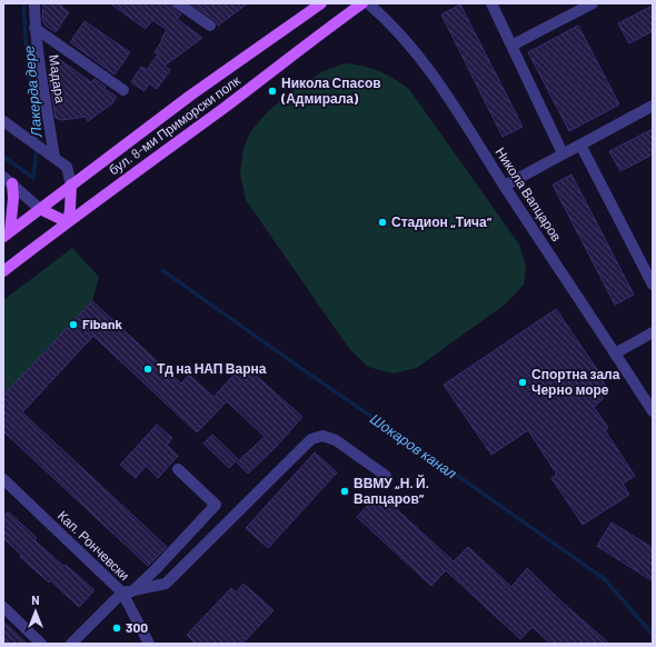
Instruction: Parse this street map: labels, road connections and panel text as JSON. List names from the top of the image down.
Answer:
{
  "streets": {
    "main road": ["бул. 8-ми Приморски полк"],
    "street": ["Мадара", "Никола Вапцаров", "Кап. Рончевски"]
  },
  "water": ["Лакерда дере", "Шокаров канал"],
  "places": [
    "Никола Спасов (Адмирала)",
    "Стадион „Тича“",
    "Fibank",
    "Тд на НАП Варна",
    "Спортна зала Черно море",
    "ВВМУ „Н. Й. Вапцаров“",
    "300"
  ],
  "north": "top"
}
